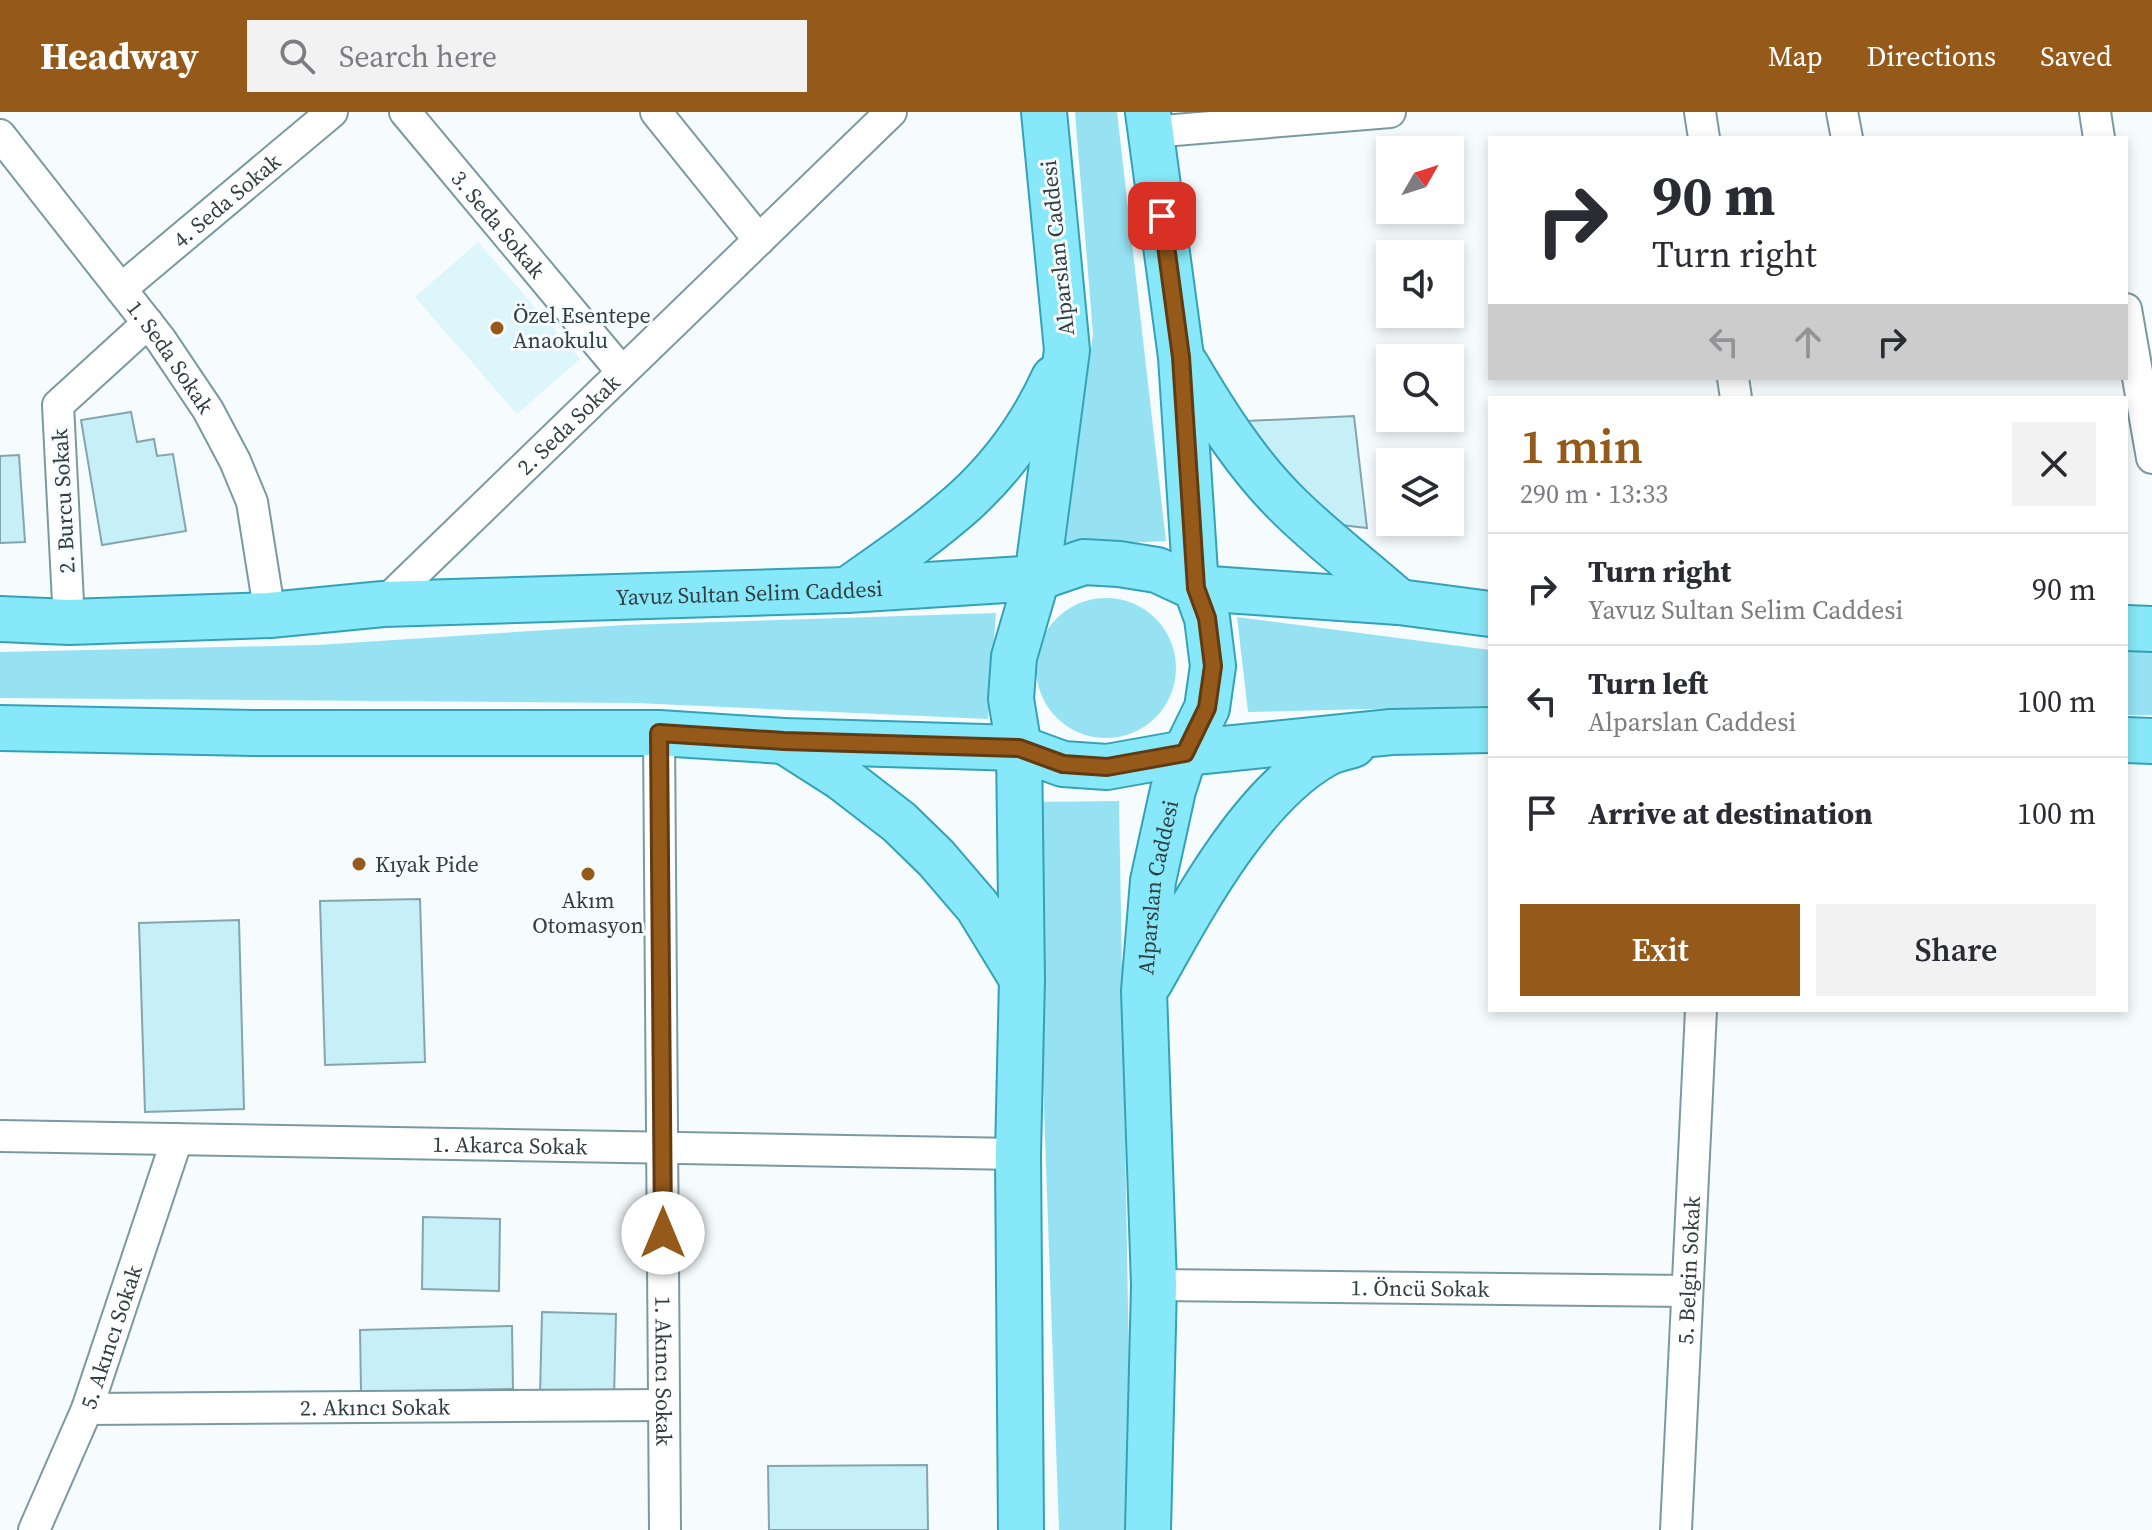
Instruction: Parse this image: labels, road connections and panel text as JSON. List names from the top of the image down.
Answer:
{
  "streets": {
    "main road": ["Alparslan Caddesi", "Yavuz Sultan Selim Caddesi"],
    "street": [
      "4. Seda Sokak",
      "3. Seda Sokak",
      "1. Seda Sokak",
      "2. Seda Sokak",
      "2. Burcu Sokak",
      "1. Akarca Sokak",
      "5. Belgin Sokak",
      "1. Öncü Sokak",
      "5. Akıncı Sokak",
      "1. Akıncı Sokak",
      "2. Akıncı Sokak"
    ]
  },
  "crossings": [
    ["4. Seda Sokak", "1. Seda Sokak"],
    ["3. Seda Sokak", "2. Seda Sokak"],
    ["Alparslan Caddesi", "Yavuz Sultan Selim Caddesi"],
    ["Alparslan Caddesi", "1. Akarca Sokak"],
    ["Alparslan Caddesi", "1. Öncü Sokak"],
    ["1. Seda Sokak", "2. Burcu Sokak"],
    ["1. Seda Sokak", "Yavuz Sultan Selim Caddesi"],
    ["2. Seda Sokak", "Yavuz Sultan Selim Caddesi"],
    ["2. Burcu Sokak", "Yavuz Sultan Selim Caddesi"],
    ["1. Akarca Sokak", "5. Akıncı Sokak"],
    ["1. Akarca Sokak", "1. Akıncı Sokak"],
    ["5. Belgin Sokak", "1. Öncü Sokak"],
    ["5. Akıncı Sokak", "2. Akıncı Sokak"],
    ["1. Akıncı Sokak", "2. Akıncı Sokak"]
  ],
  "places": ["Özel Esentepe Anaokulu", "Kıyak Pide", "Akım Otomasyon"],
  "north": "top right",
  "page": {
    "header": "Headway",
    "search": "Search here",
    "nav": ["Map", "Directions", "Saved"],
    "turn": ["90 m", "Turn right"],
    "heading": ["1 min", "290 m · 13:33"],
    "list": [
      {
        "name": "Turn right",
        "note": "Yavuz Sultan Selim Caddesi",
        "value": "90 m"
      },
      {
        "name": "Turn left",
        "note": "Alparslan Caddesi",
        "value": "100 m"
      },
      {
        "name": "Arrive at destination",
        "value": "100 m"
      }
    ],
    "buttons": ["Exit", "Share"]
  }
}
